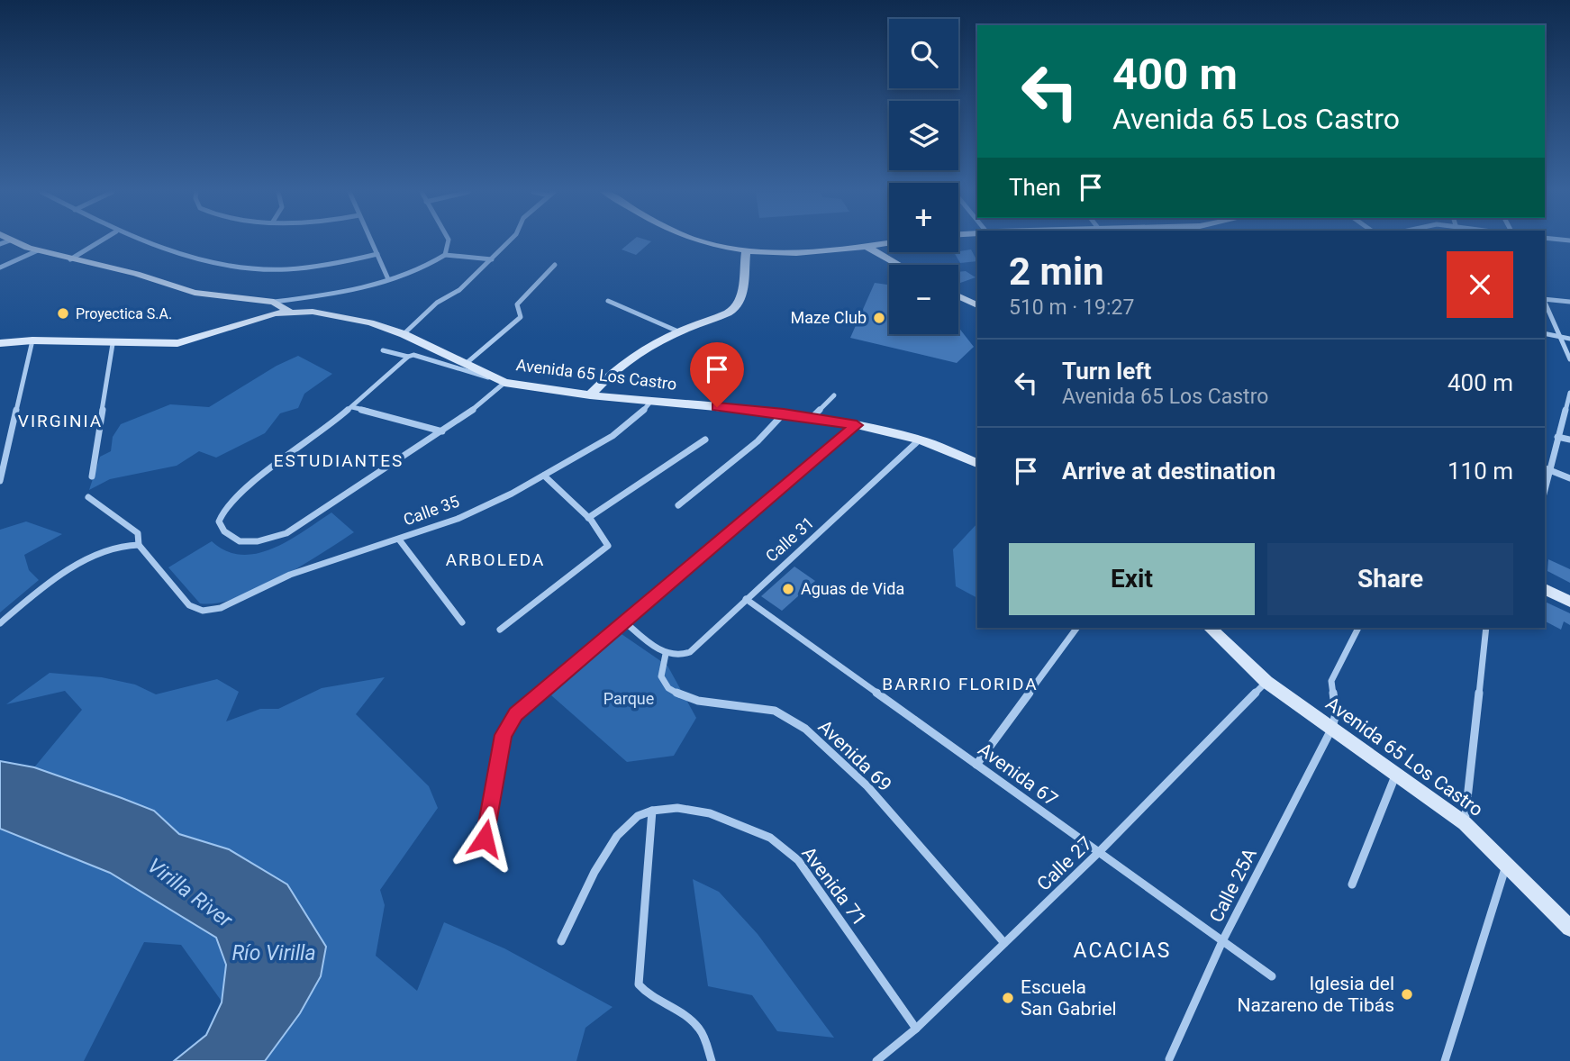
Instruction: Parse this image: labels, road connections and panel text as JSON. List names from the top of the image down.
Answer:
{
  "streets": {
    "main road": ["Avenida 65 Los Castro"],
    "street": [
      "Calle 35",
      "Calle 31",
      "Avenida 69",
      "Avenida 67",
      "Calle 27",
      "Calle 25A",
      "Avenida 71"
    ]
  },
  "crossings": [
    ["Avenida 65 Los Castro", "Calle 35"],
    ["Avenida 65 Los Castro", "Calle 31"],
    ["Avenida 65 Los Castro", "Calle 27"],
    ["Avenida 65 Los Castro", "Calle 25A"],
    ["Calle 31", "Avenida 69"],
    ["Calle 31", "Avenida 67"],
    ["Avenida 69", "Calle 27"],
    ["Avenida 67", "Calle 27"],
    ["Avenida 67", "Calle 25A"],
    ["Calle 27", "Avenida 71"]
  ],
  "districts": [
    "VIRGINIA",
    "ESTUDIANTES",
    "ARBOLEDA",
    "BARRIO FLORIDA",
    "ACACIAS"
  ],
  "water": ["Virilla River", "Río Virilla"],
  "parks": ["Parque"],
  "places": [
    "Proyectica S.A.",
    "Maze Club",
    "Aguas de Vida",
    "Iglesia del Nazareno de Tibás",
    "Escuela San Gabriel"
  ],
  "page": {
    "map_buttons": ["+", "−"],
    "turn": ["400 m", "Avenida 65 Los Castro"],
    "then": "Then",
    "heading": ["2 min", "510 m · 19:27"],
    "list": [
      {
        "name": "Turn left",
        "note": "Avenida 65 Los Castro",
        "value": "400 m"
      },
      {
        "name": "Arrive at destination",
        "value": "110 m"
      }
    ],
    "buttons": ["Exit", "Share"]
  }
}
